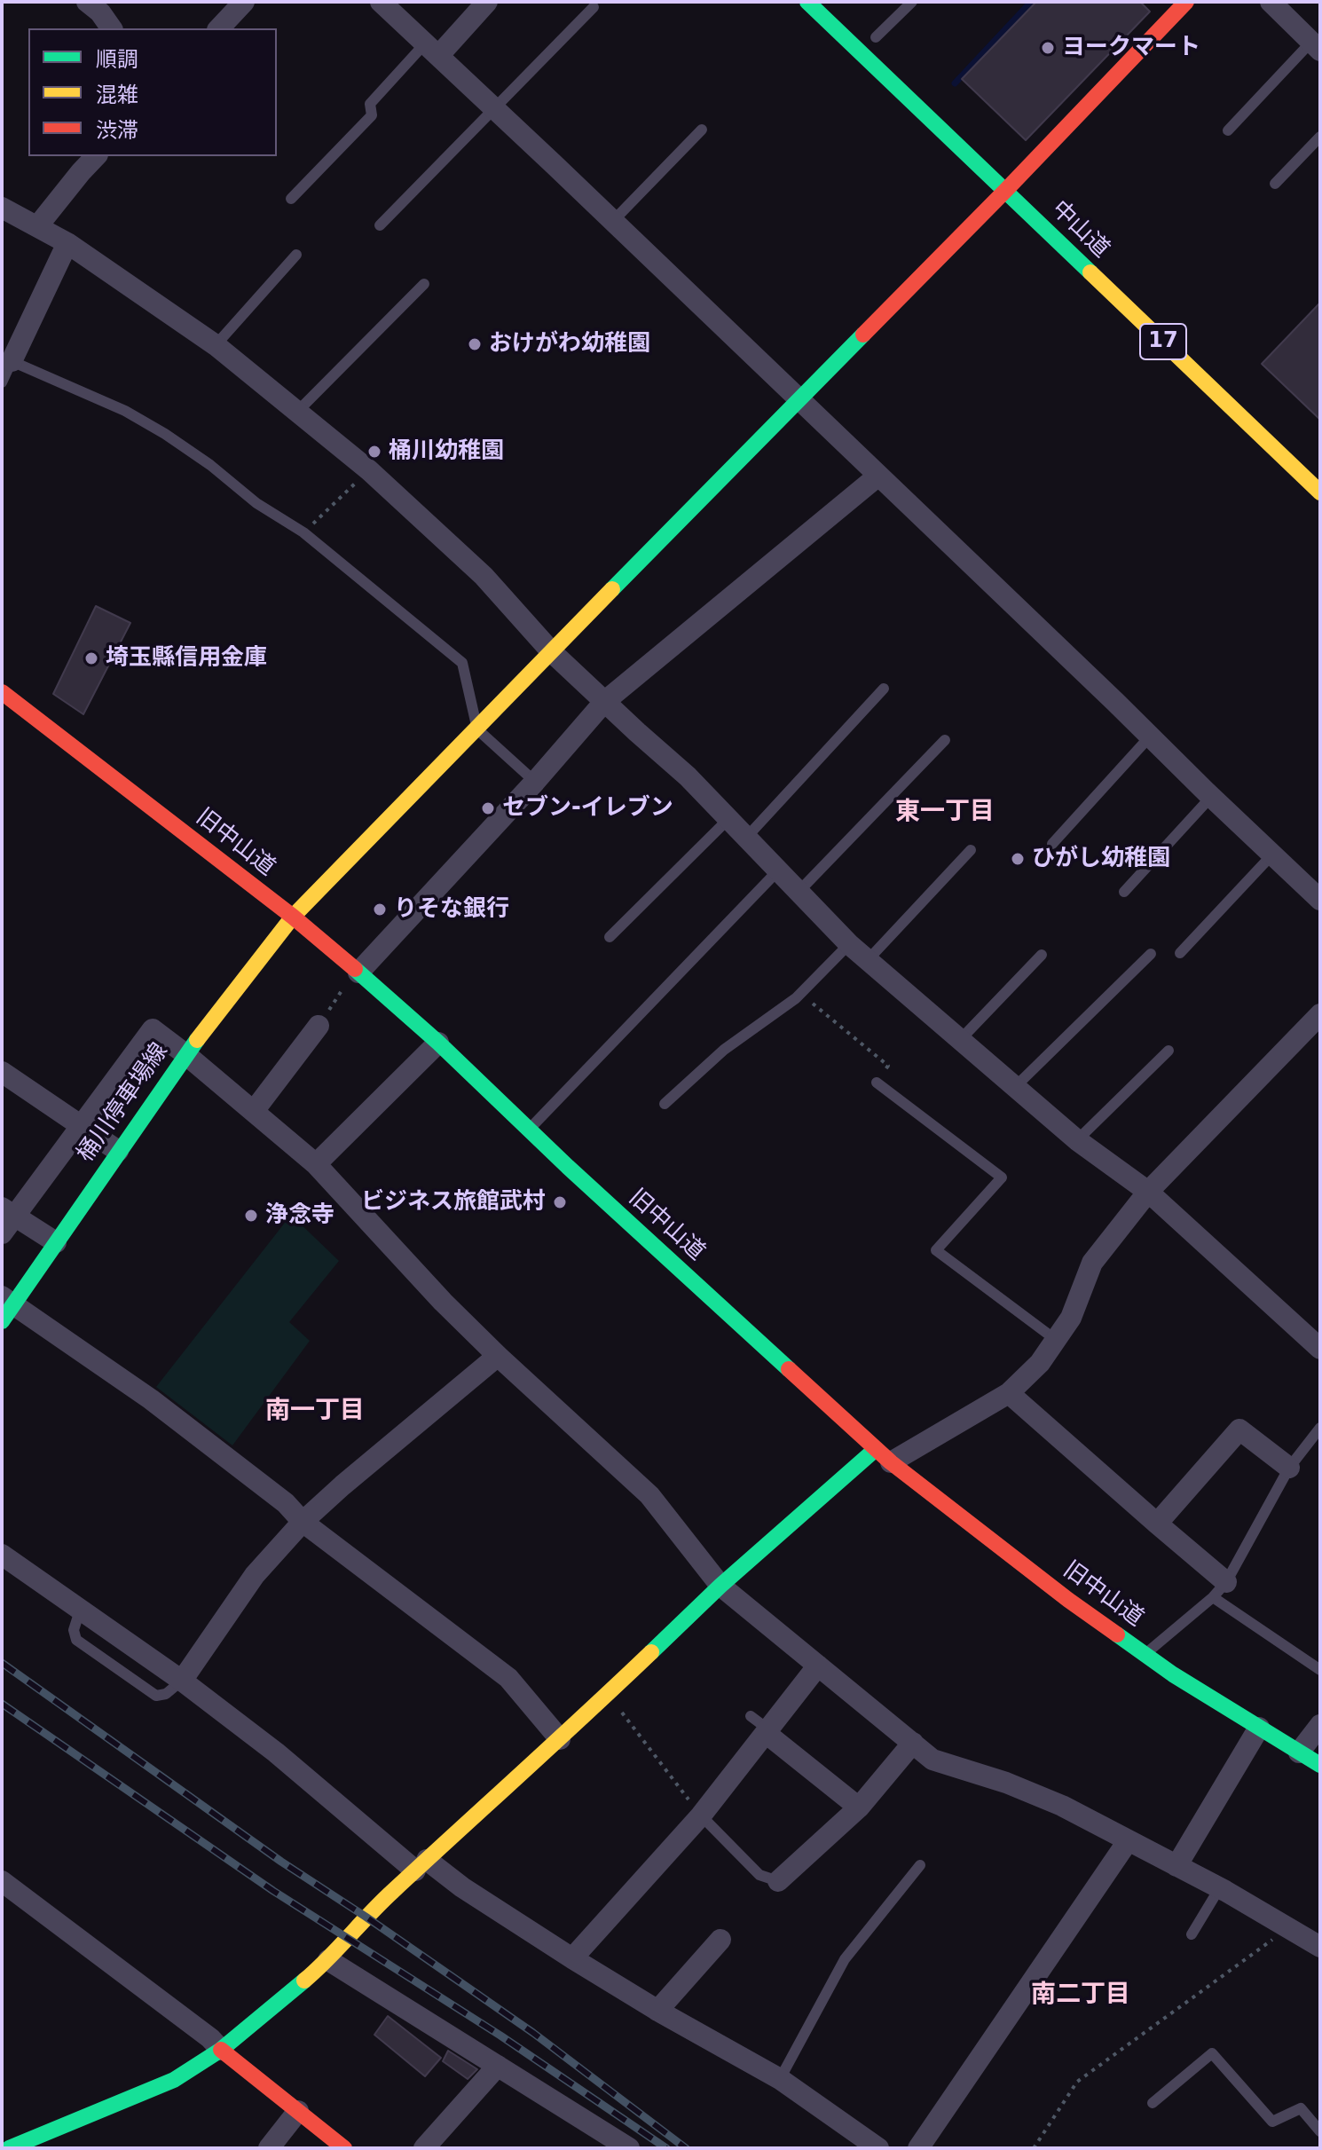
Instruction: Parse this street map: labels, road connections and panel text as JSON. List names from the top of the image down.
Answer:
{
  "streets": {
    "main road": [
      "中山道",
      "17",
      "旧中山道",
      "桶川停車場線"
    ]
  },
  "crossings": [
    ["中山道", "桶川停車場線"],
    ["旧中山道", "桶川停車場線"]
  ],
  "districts": ["東一丁目", "南一丁目", "南二丁目"],
  "places": [
    "ヨークマート",
    "おけがわ幼稚園",
    "桶川幼稚園",
    "埼玉縣信用金庫",
    "セブン-イレブン",
    "ひがし幼稚園",
    "りそな銀行",
    "ビジネス旅館武村",
    "浄念寺"
  ],
  "legend": ["順調", "混雑", "渋滞"]
}
